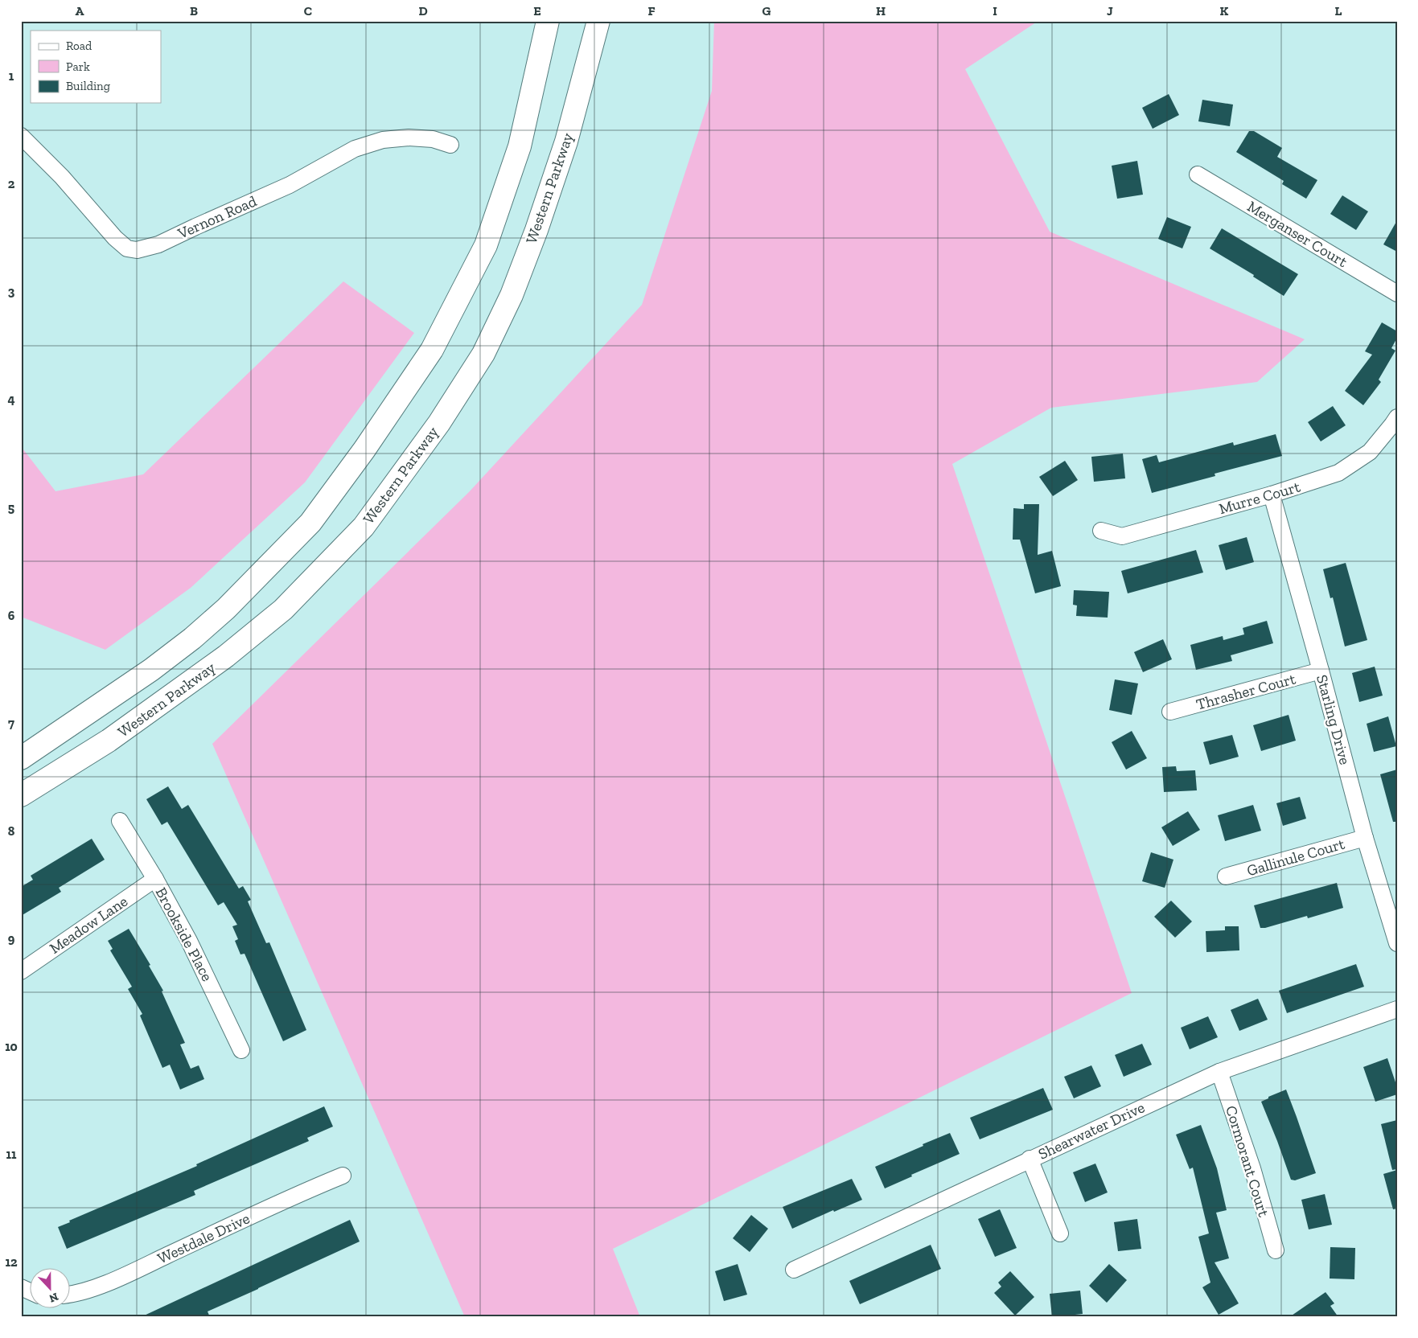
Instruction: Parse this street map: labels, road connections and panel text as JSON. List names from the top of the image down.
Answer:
{
  "streets": {
    "main road": ["Western Parkway"],
    "street": [
      "Vernon Road",
      "Merganser Court",
      "Murre Court",
      "Thrasher Court",
      "Starling Drive",
      "Gallinule Court",
      "Meadow Lane",
      "Brookside Place",
      "Shearwater Drive",
      "Cormorant Court",
      "Westdale Drive"
    ]
  },
  "crossings": [
    ["Murre Court", "Starling Drive"],
    ["Thrasher Court", "Starling Drive"],
    ["Starling Drive", "Gallinule Court"],
    ["Meadow Lane", "Brookside Place"],
    ["Shearwater Drive", "Cormorant Court"]
  ],
  "legend": ["Road", "Park", "Building"],
  "north": "bottom",
  "grid": {
    "columns": [
      "A",
      "B",
      "C",
      "D",
      "E",
      "F",
      "G",
      "H",
      "I",
      "J",
      "K",
      "L"
    ],
    "rows": [
      "1",
      "2",
      "3",
      "4",
      "5",
      "6",
      "7",
      "8",
      "9",
      "10",
      "11",
      "12"
    ]
  }
}
